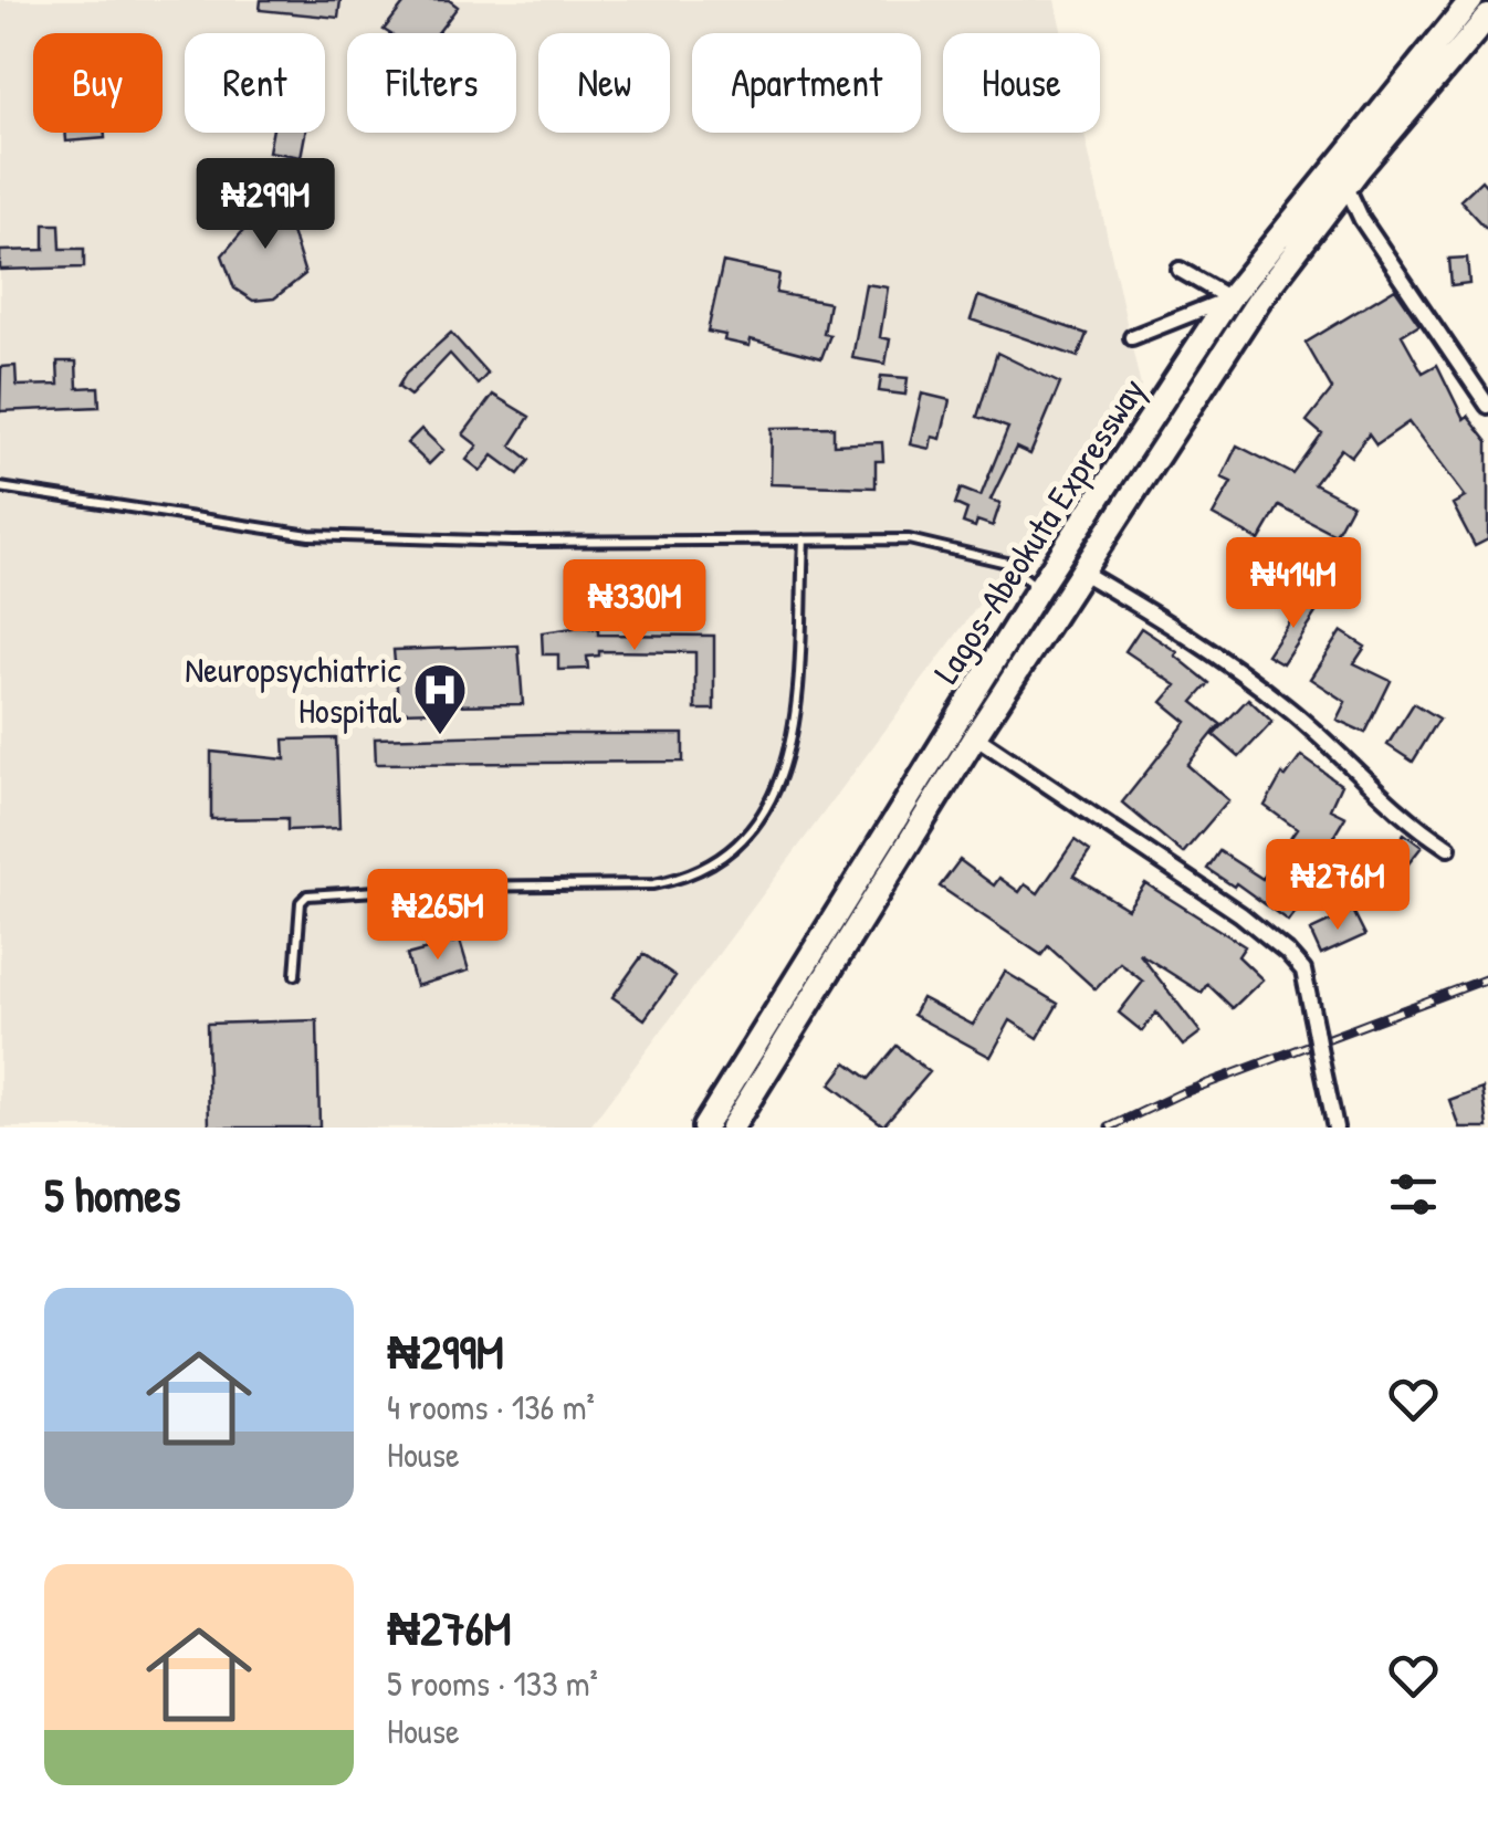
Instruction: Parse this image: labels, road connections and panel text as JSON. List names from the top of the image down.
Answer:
{
  "streets": {
    "highway": ["Lagos-Abeokuta Expressway"]
  },
  "places": {
    "hospital": ["Neuropsychiatric Hospital"]
  },
  "page": {
    "chip": [
      "Buy",
      "Rent",
      "Filters",
      "New",
      "Apartment",
      "House"
    ],
    "price": [
      "₦299M",
      "₦414M",
      "₦330M",
      "₦276M",
      "₦265M"
    ],
    "heading": "5 homes",
    "list": [
      {
        "name": "₦299M",
        "note": "4 rooms · 136 m² · House"
      },
      {
        "name": "₦276M",
        "note": "5 rooms · 133 m² · House"
      }
    ]
  }
}
